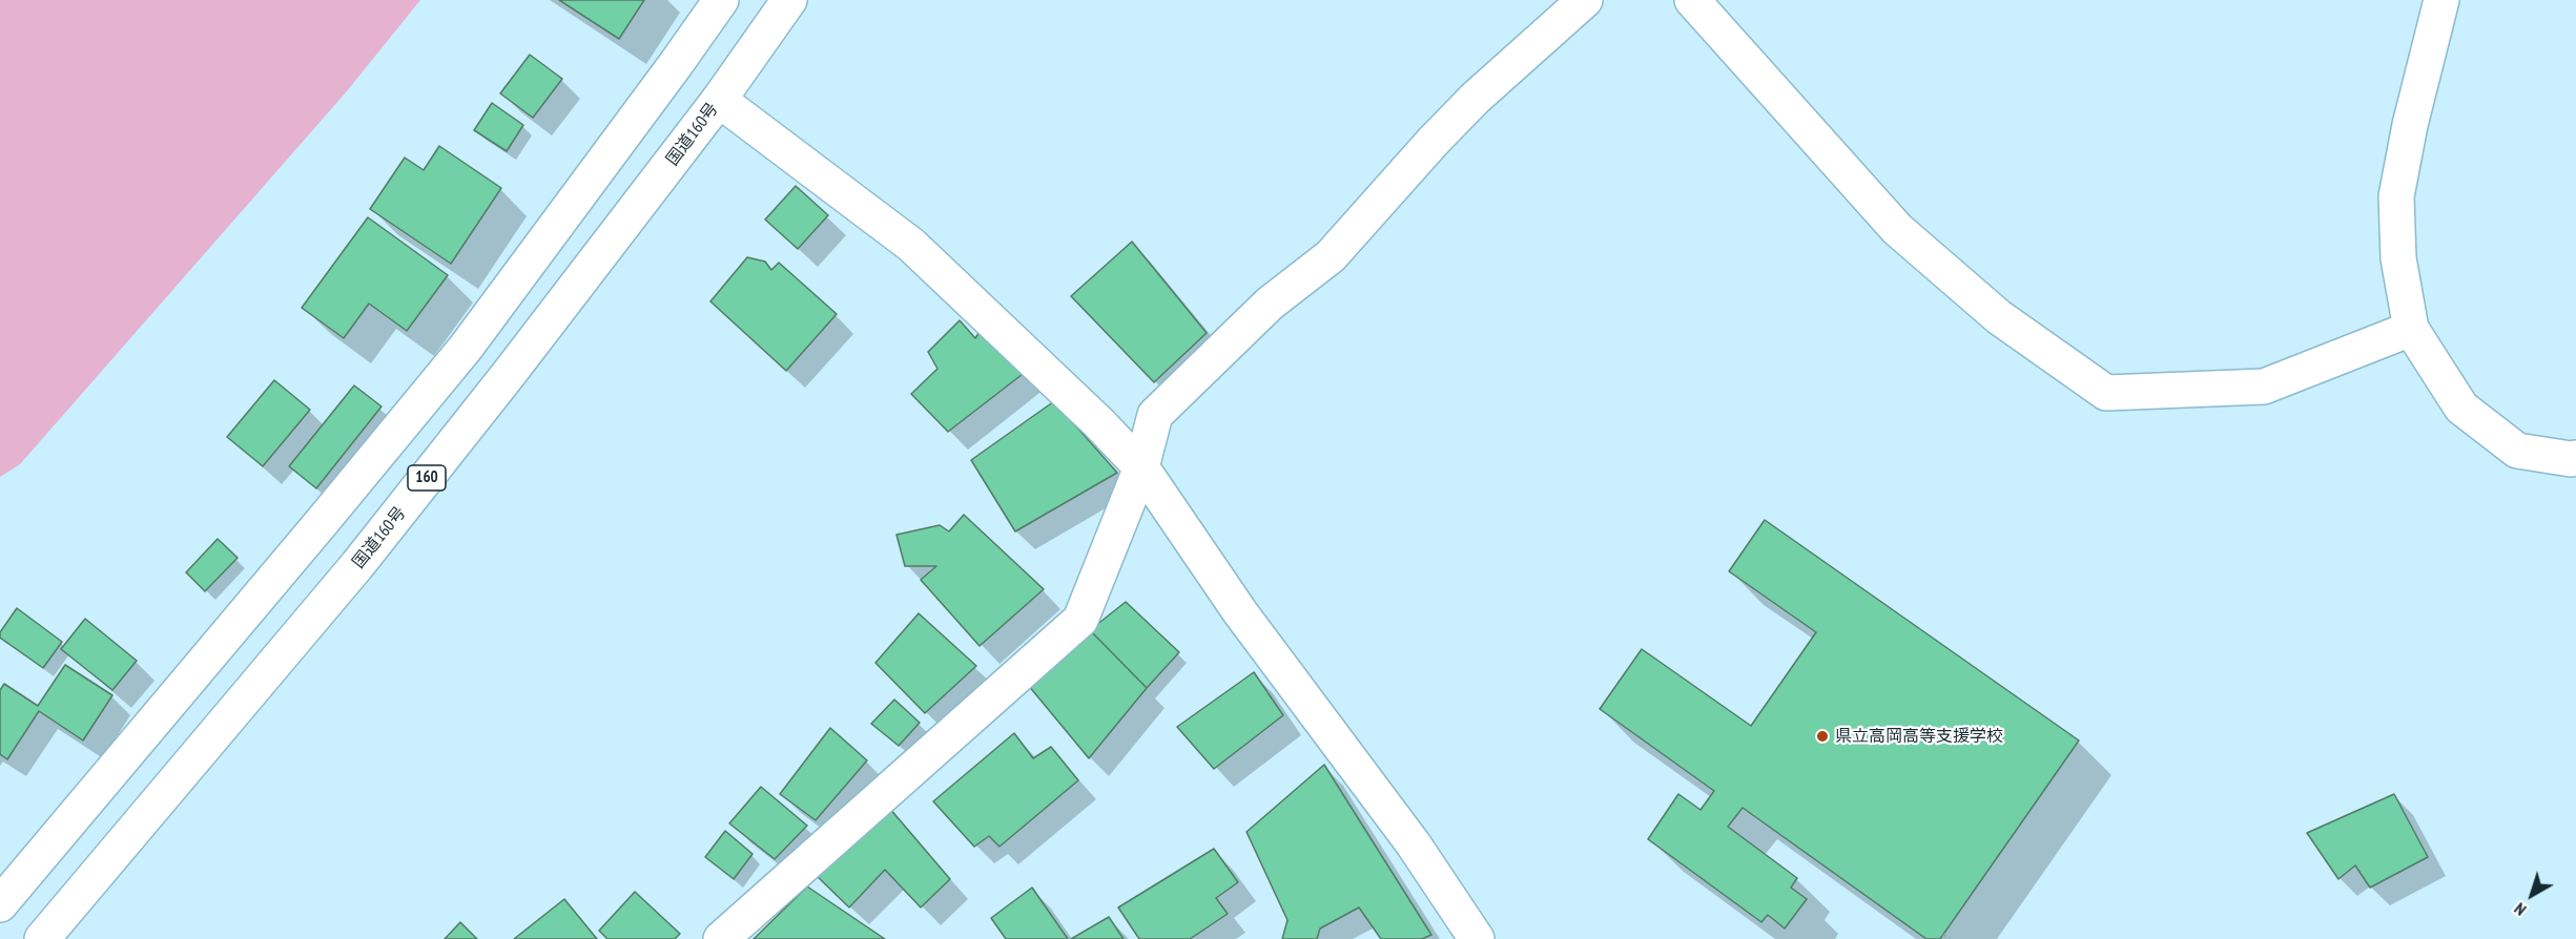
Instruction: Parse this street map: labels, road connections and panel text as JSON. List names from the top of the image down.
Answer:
{
  "streets": {
    "main road": ["国道160号", "160"]
  },
  "places": ["県立高岡高等支援学校"],
  "north": "bottom left"
}
